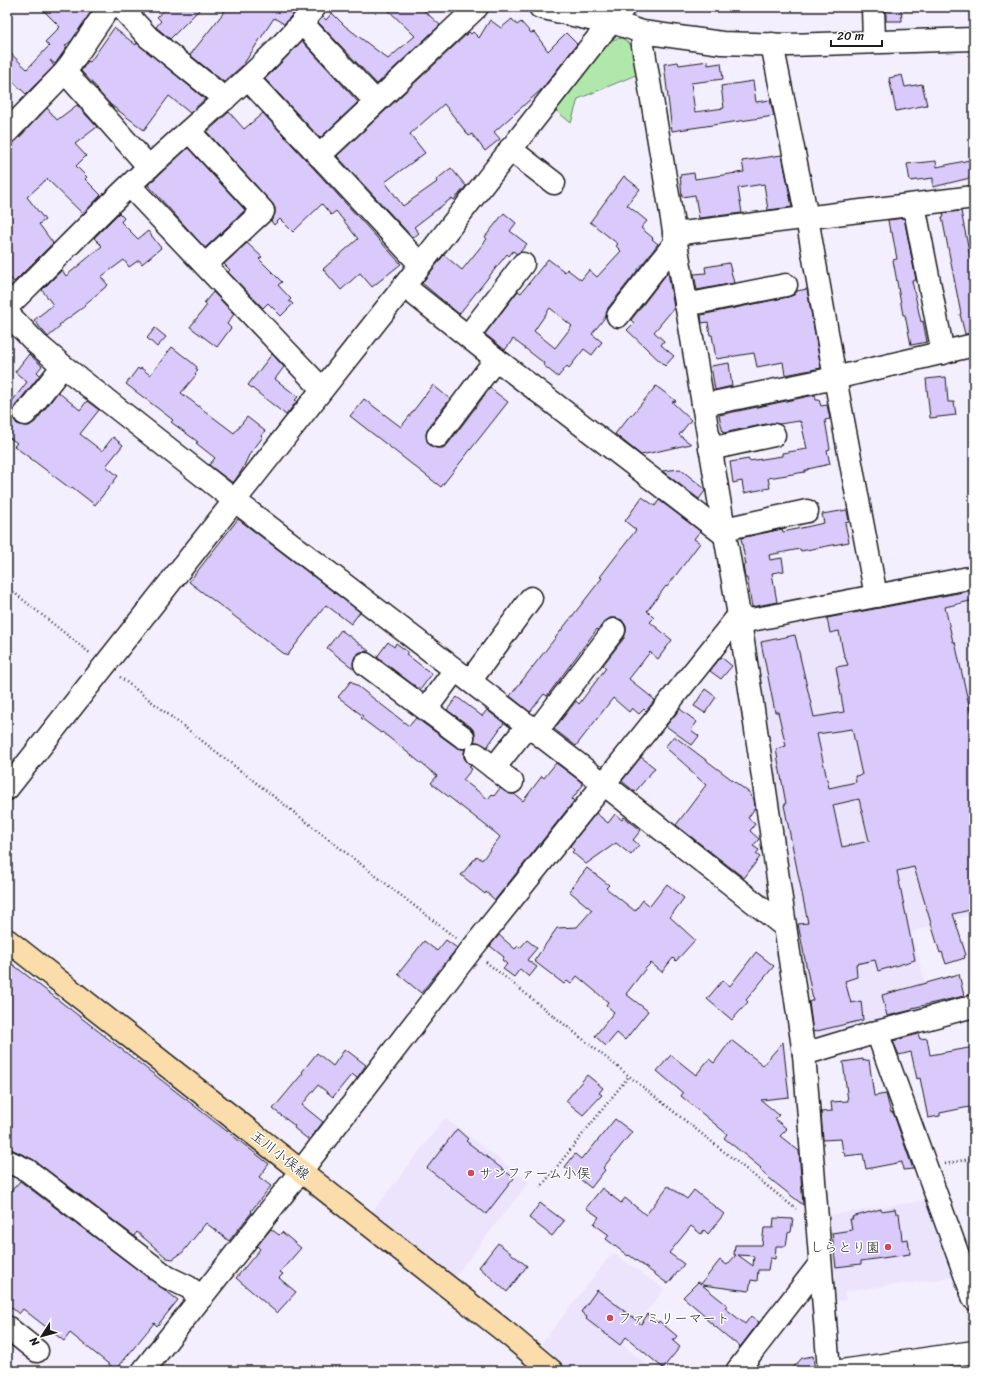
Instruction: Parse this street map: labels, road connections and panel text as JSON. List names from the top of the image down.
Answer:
{
  "streets": {
    "main road": ["玉川小俣線"]
  },
  "places": ["サンファーム小俣", "しらとり園", "ファミリーマート"],
  "scale_bar": "20 m",
  "north": "bottom left"
}
